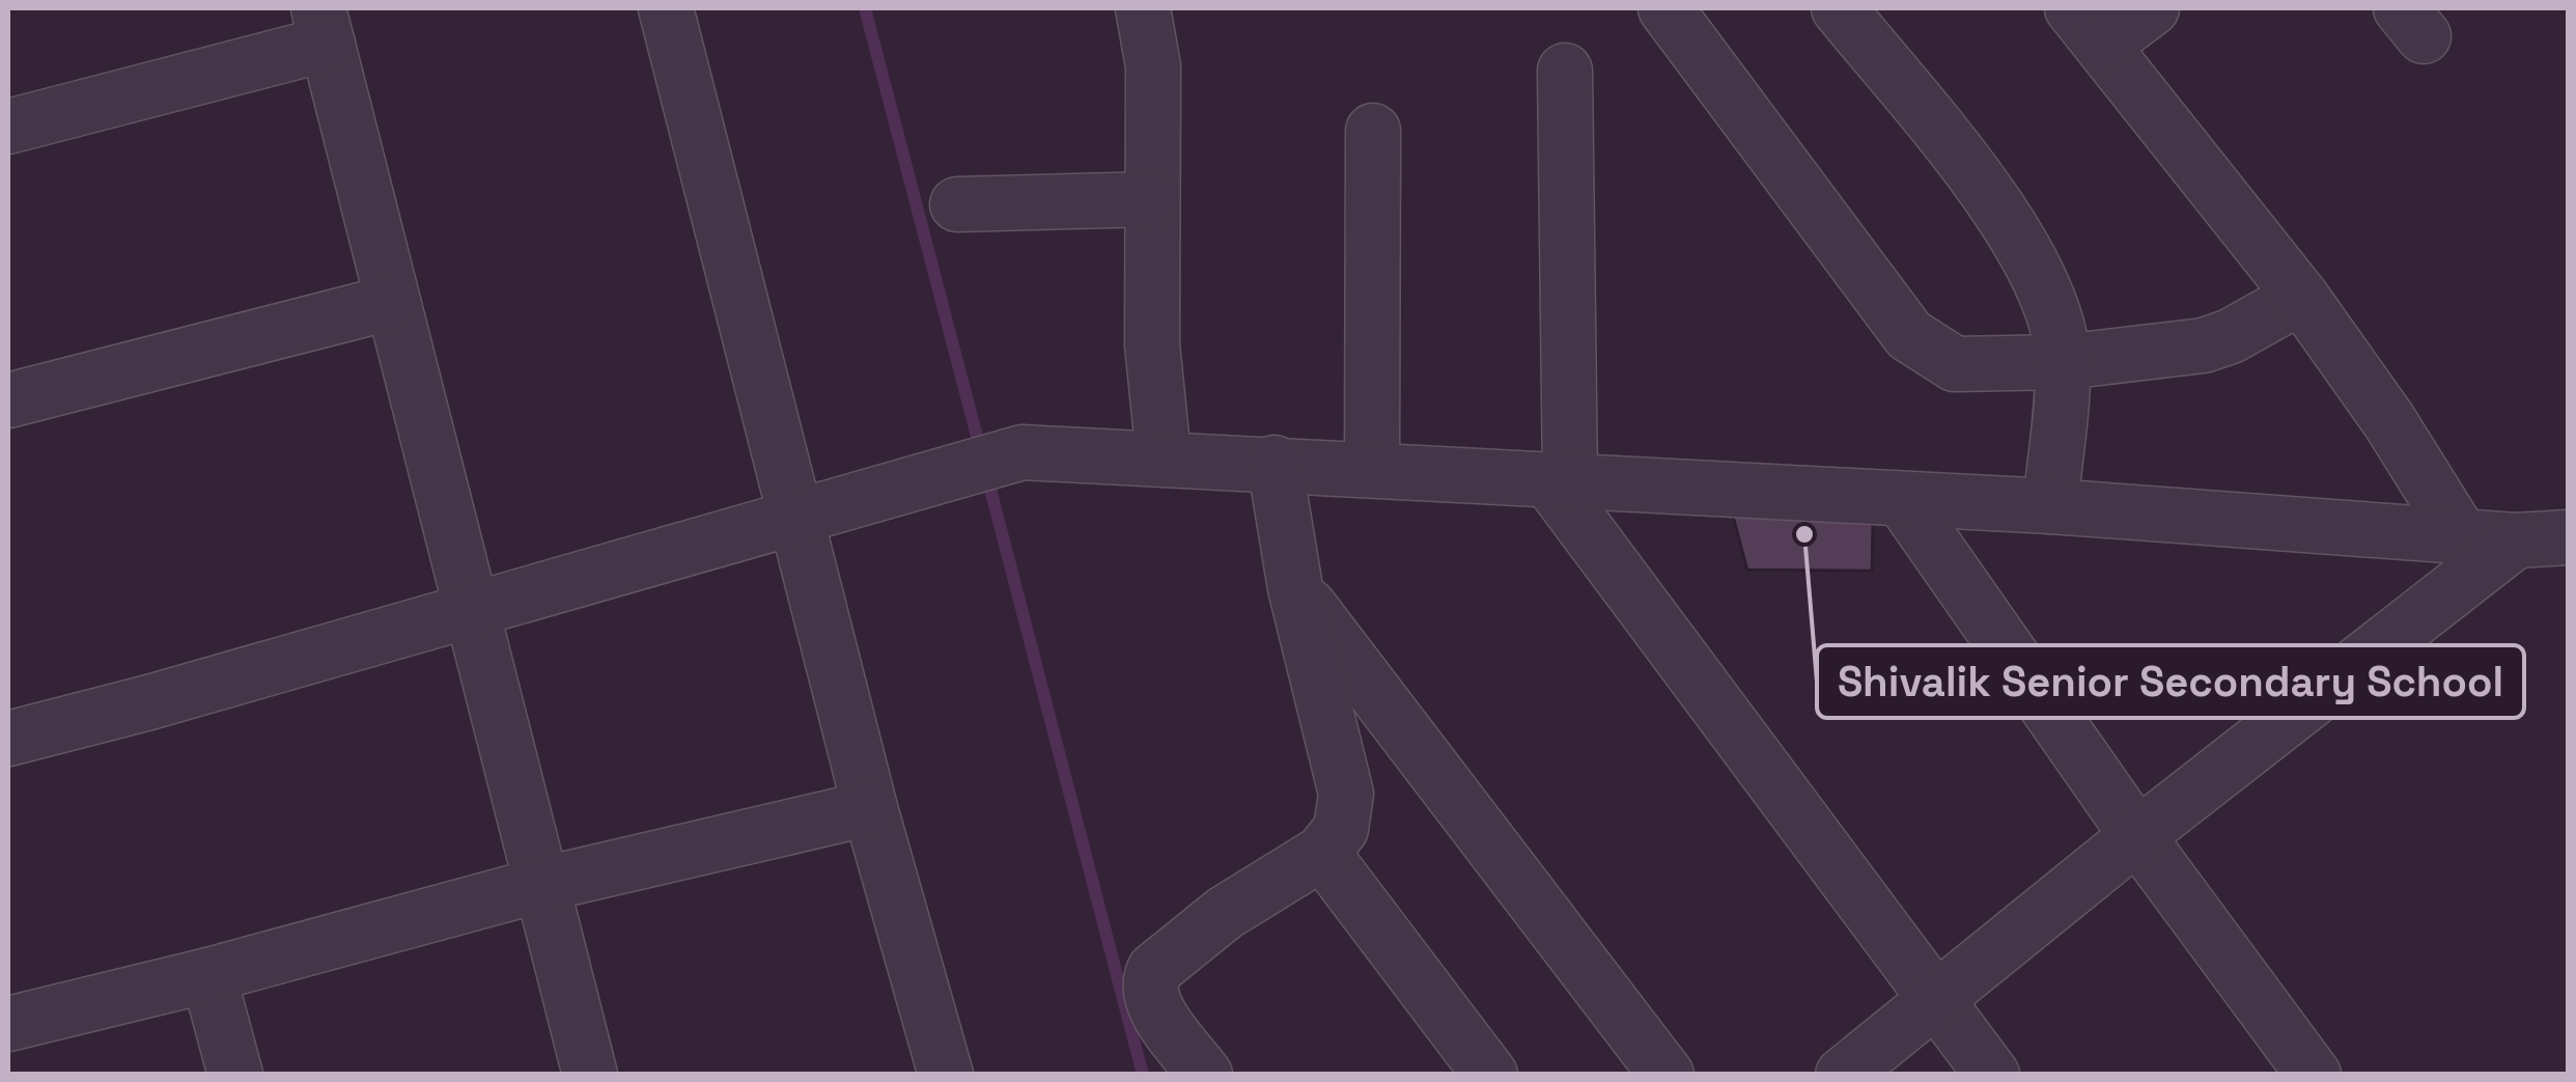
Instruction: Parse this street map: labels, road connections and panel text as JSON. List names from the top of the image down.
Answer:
{
  "places": ["Shivalik Senior Secondary School"]
}
